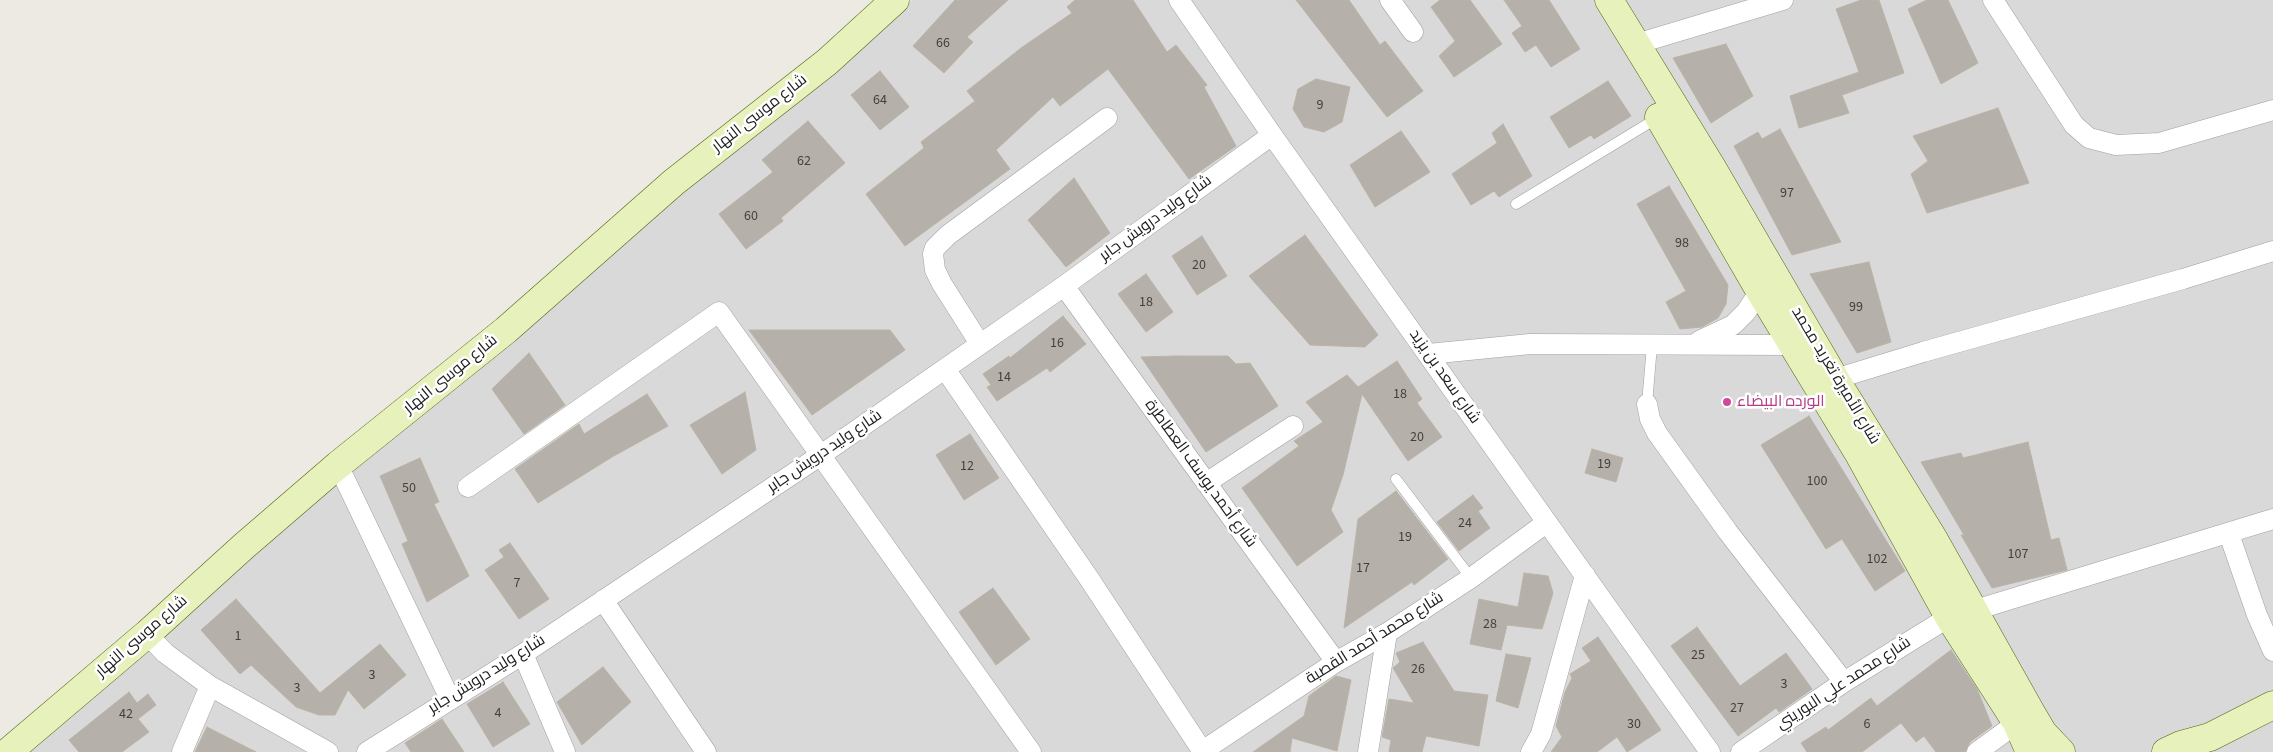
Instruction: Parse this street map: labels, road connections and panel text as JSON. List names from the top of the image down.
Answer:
{
  "streets": {
    "street": [
      "شارع موسى النهار",
      "شارع وليد درويش جابر",
      "شارع الأميرة تغريد محمد",
      "شارع سعد بن يزيد",
      "شارع أحمد يوسف العطاطرة",
      "شارع محمد أحمد القصبة",
      "شارع محمد علي البوريني"
    ]
  },
  "crossings": [
    ["شارع وليد درويش جابر", "شارع سعد بن يزيد"],
    ["شارع وليد درويش جابر", "شارع أحمد يوسف العطاطرة"],
    ["شارع الأميرة تغريد محمد", "شارع محمد علي البوريني"],
    ["شارع سعد بن يزيد", "شارع محمد أحمد القصبة"],
    ["شارع أحمد يوسف العطاطرة", "شارع محمد أحمد القصبة"]
  ],
  "places": ["الورده البيضاء"],
  "house_numbers": [
    "66",
    "64",
    "9",
    "62",
    "97",
    "60",
    "98",
    "20",
    "18",
    "99",
    "16",
    "14",
    "18",
    "20",
    "19",
    "12",
    "100",
    "50",
    "24",
    "19",
    "107",
    "102",
    "17",
    "7",
    "28",
    "1",
    "25",
    "26",
    "3",
    "3",
    "3",
    "27",
    "4",
    "42",
    "30",
    "6"
  ]
}
